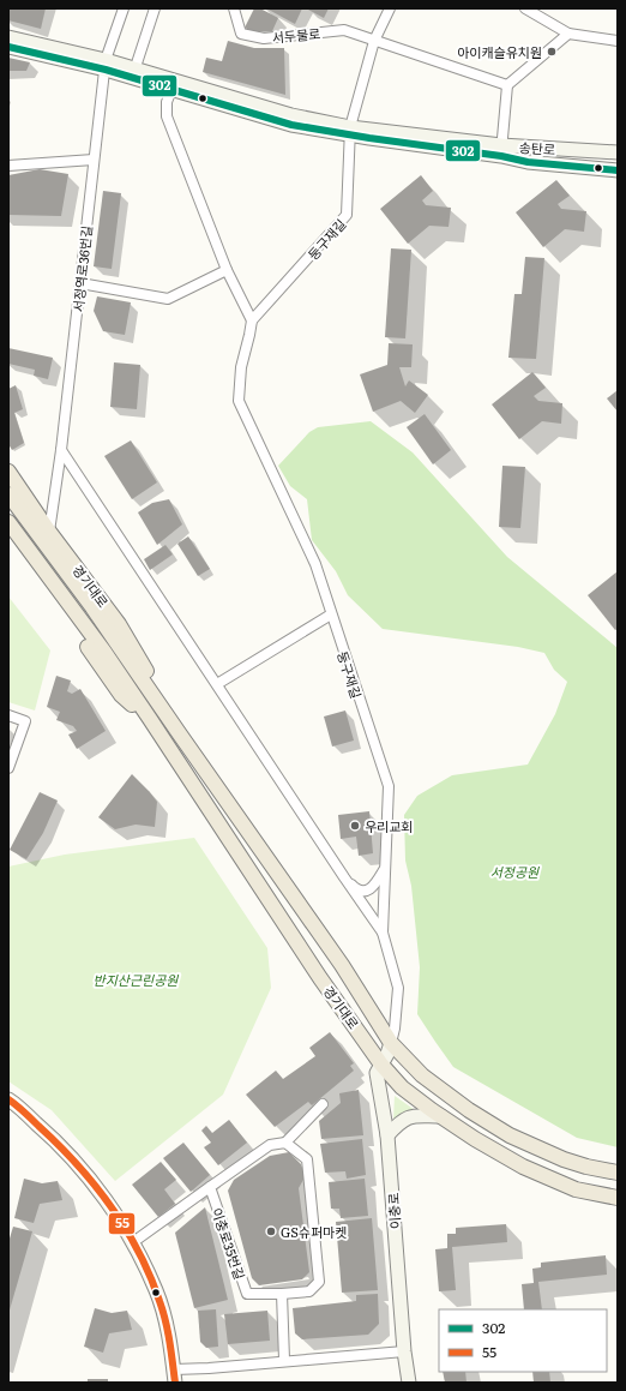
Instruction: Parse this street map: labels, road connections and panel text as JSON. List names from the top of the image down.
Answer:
{
  "streets": {
    "main road": ["송탄로", "경기대로", "이충로"],
    "street": [
      "서두물로",
      "둥구재길",
      "서정역로36번길",
      "이충로35번길"
    ]
  },
  "crossings": [
    ["송탄로", "둥구재길"],
    ["송탄로", "서정역로36번길"],
    ["둥구재길", "경기대로"],
    ["둥구재길", "이충로"],
    ["서정역로36번길", "경기대로"],
    ["경기대로", "이충로"]
  ],
  "parks": ["서정공원", "반지산근린공원"],
  "places": ["아이캐슬유치원", "우리교회", "GS슈퍼마켓"],
  "lines": ["transit line 302", "transit line 55"],
  "legend": ["302", "55"]
}
